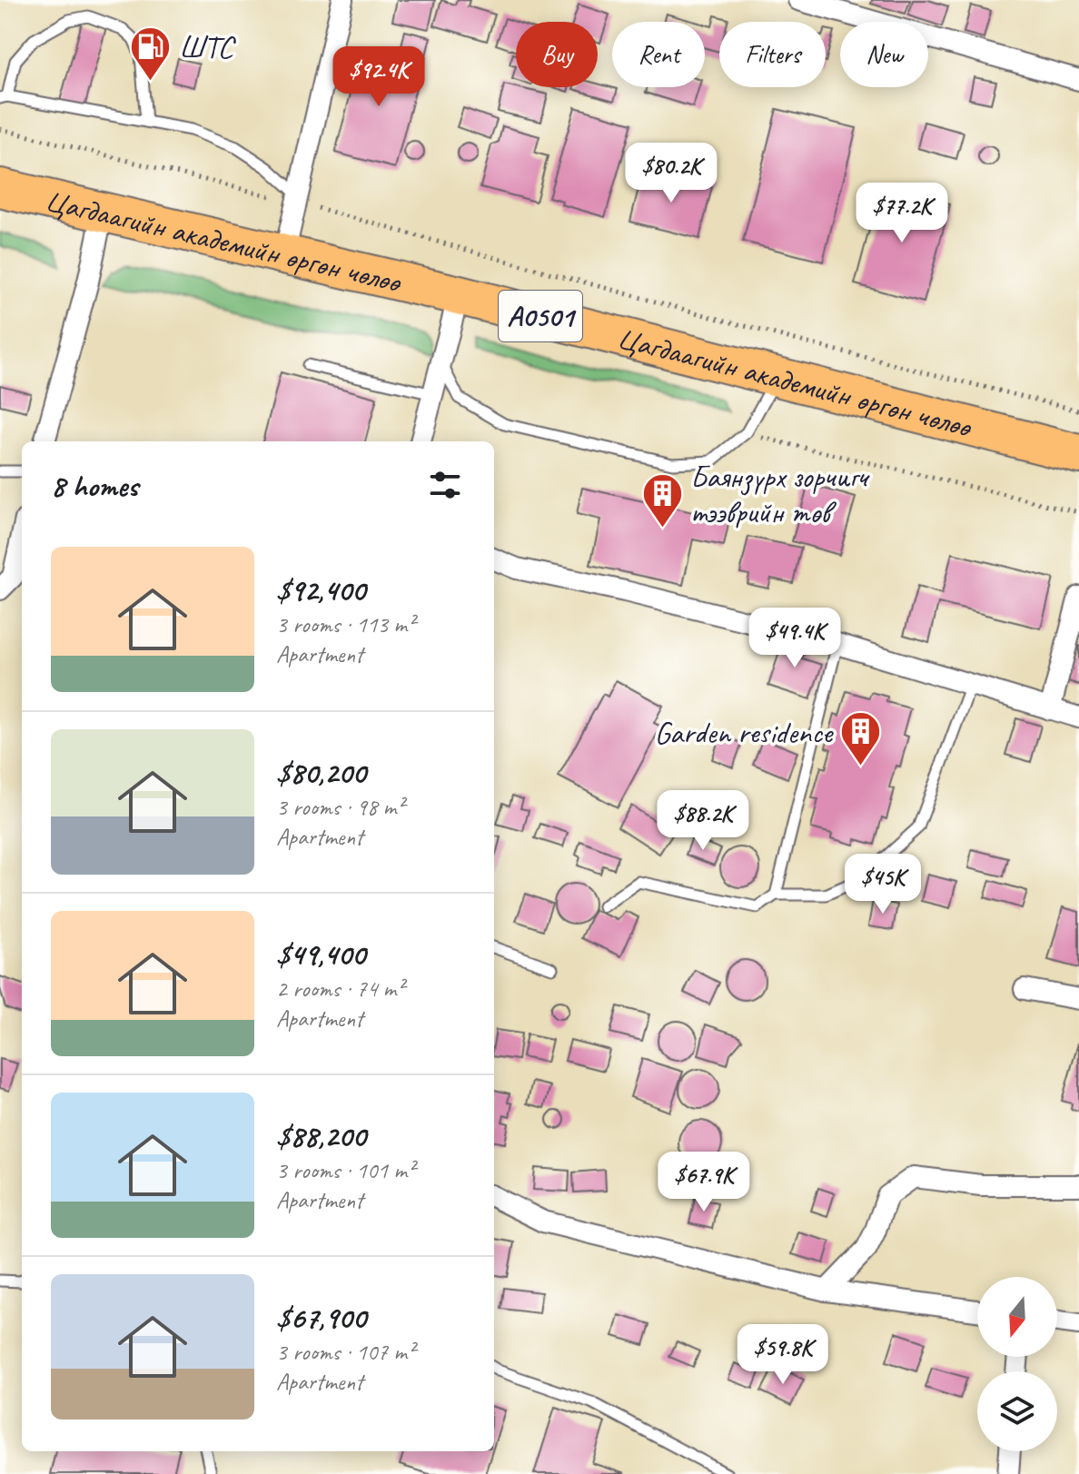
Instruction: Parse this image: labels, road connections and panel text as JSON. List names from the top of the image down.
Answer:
{
  "streets": {
    "highway": ["Цагдаагийн академийн өргөн чөлөө", "A0501"]
  },
  "places": {
    "fuel station": ["ШТС"],
    "building": ["Баянзүрх зорчигч тээврийн төв", "Garden residence"]
  },
  "north": "bottom",
  "page": {
    "chip": [
      "Buy",
      "Rent",
      "Filters",
      "New"
    ],
    "price": [
      "$92.4K",
      "$80.2K",
      "$77.2K",
      "$49.4K",
      "$88.2K",
      "$45K",
      "$67.9K",
      "$59.8K"
    ],
    "heading": "8 homes",
    "list": [
      {
        "name": "$92,400",
        "note": "3 rooms · 113 m² · Apartment"
      },
      {
        "name": "$80,200",
        "note": "3 rooms · 98 m² · Apartment"
      },
      {
        "name": "$49,400",
        "note": "2 rooms · 74 m² · Apartment"
      },
      {
        "name": "$88,200",
        "note": "3 rooms · 101 m² · Apartment"
      },
      {
        "name": "$67,900",
        "note": "3 rooms · 107 m² · Apartment"
      }
    ]
  }
}
